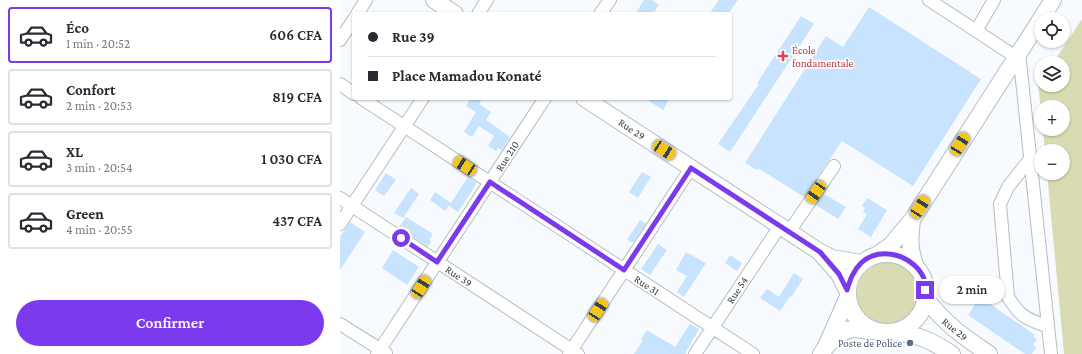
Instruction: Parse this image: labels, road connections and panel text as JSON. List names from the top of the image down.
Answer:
{
  "streets": {
    "main road": ["Rue 29"],
    "street": [
      "Rue 210",
      "Rue 39",
      "Rue 31",
      "Rue 54"
    ]
  },
  "crossings": [
    ["Rue 29", "Rue 54"],
    ["Rue 210", "Rue 39"],
    ["Rue 210", "Rue 31"],
    ["Rue 31", "Rue 54"]
  ],
  "places": {
    "health": ["École fondamentale"],
    "other": ["Poste de Police"]
  },
  "page": {
    "list": [
      {
        "name": "Éco",
        "note": "1 min · 20:52",
        "value": "606 CFA"
      },
      {
        "name": "Confort",
        "note": "2 min · 20:53",
        "value": "819 CFA"
      },
      {
        "name": "XL",
        "note": "3 min · 20:54",
        "value": "1 030 CFA"
      },
      {
        "name": "Green",
        "note": "4 min · 20:55",
        "value": "437 CFA"
      }
    ],
    "map_buttons": ["+", "−"],
    "banner": ["Rue 39", "Place Mamadou Konaté"],
    "bubble": "2 min",
    "buttons": "Confirmer"
  }
}
